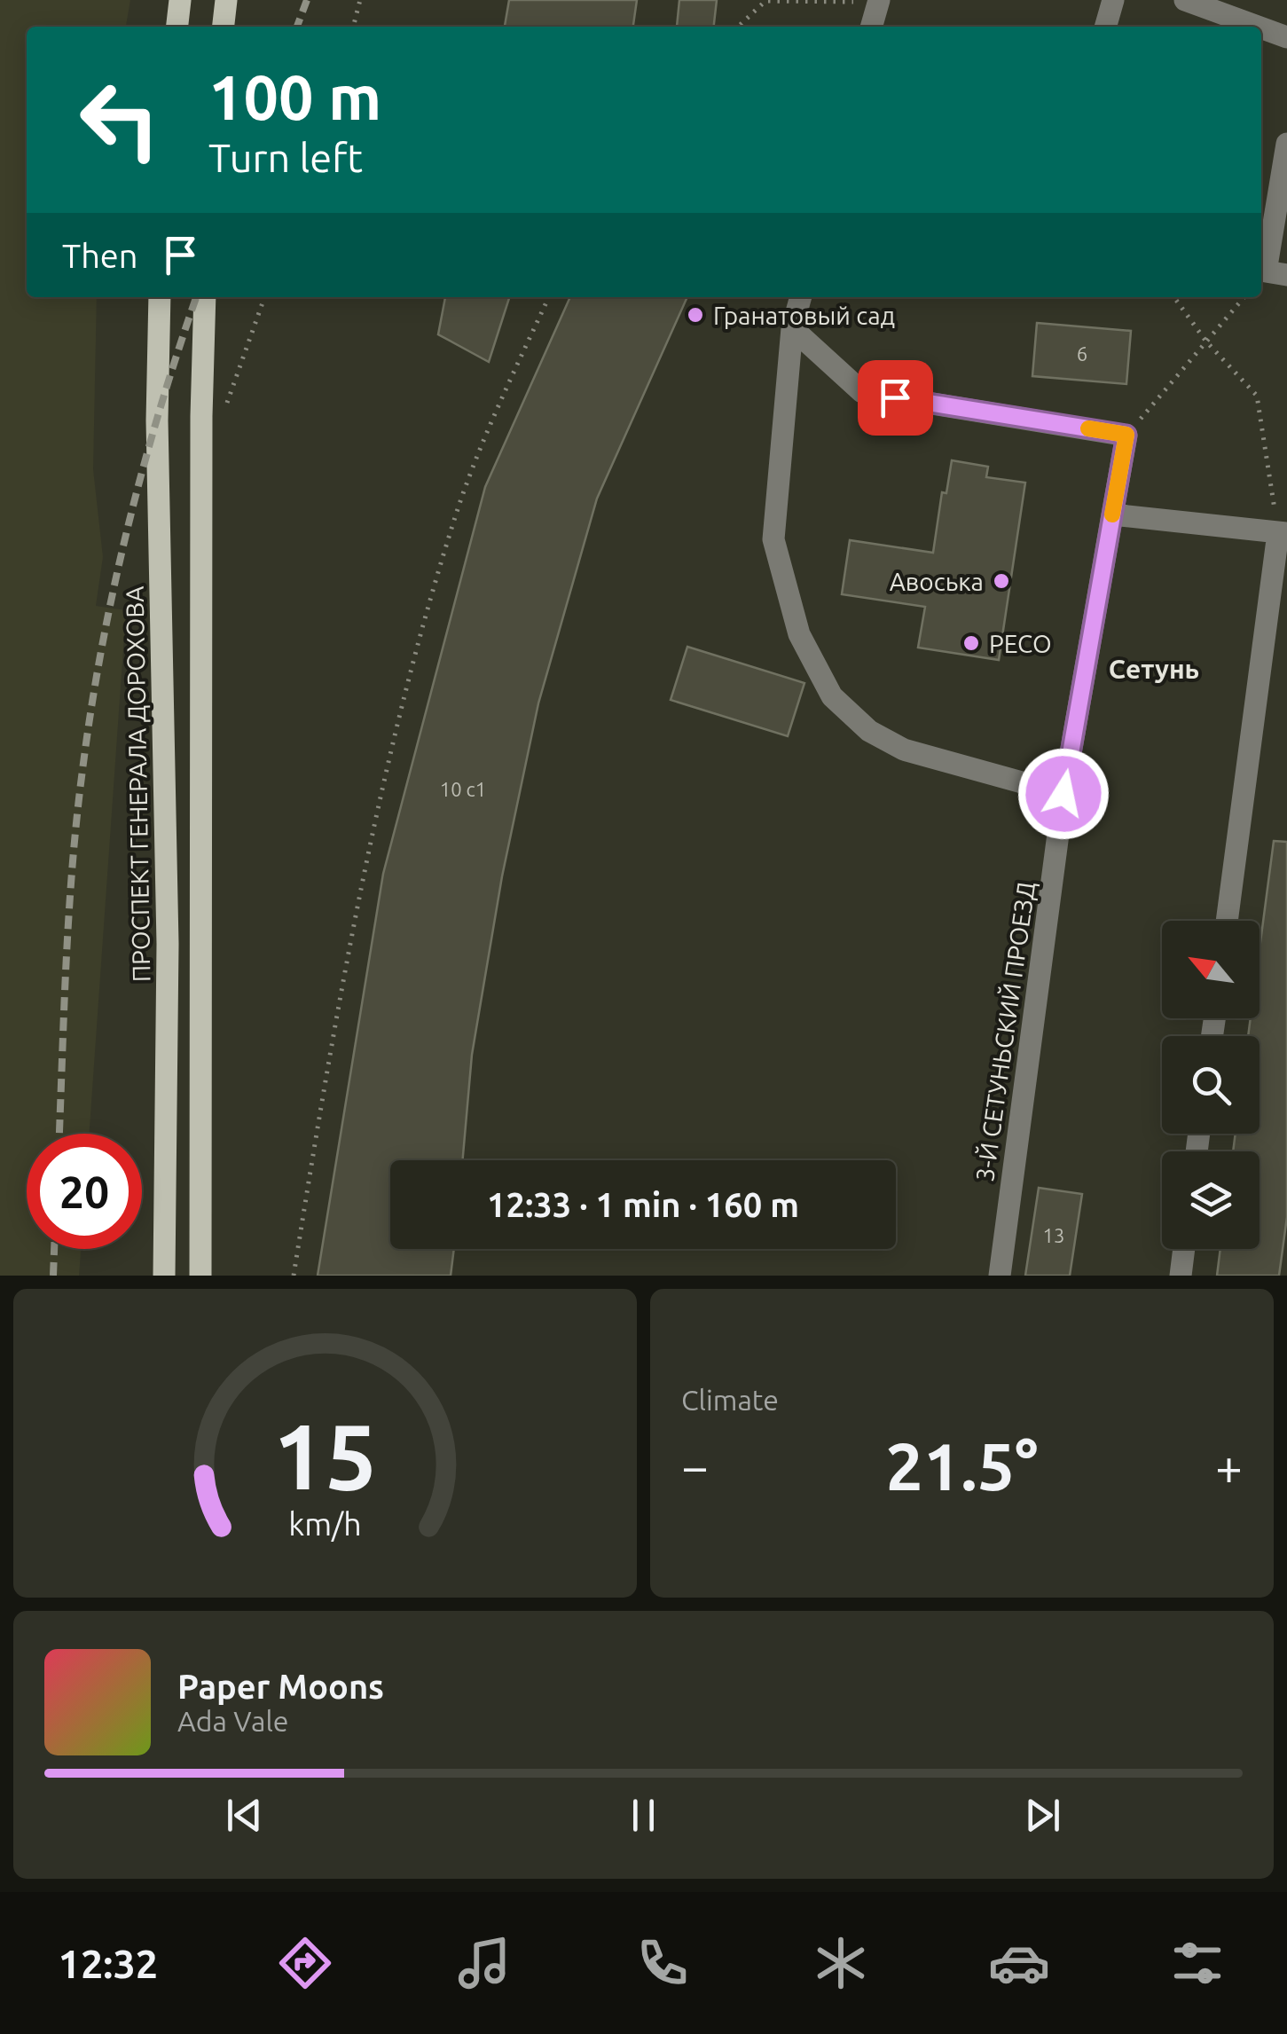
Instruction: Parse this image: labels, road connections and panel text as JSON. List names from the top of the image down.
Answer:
{
  "streets": {
    "main road": ["ПРОСПЕКТ ГЕНЕРАЛА ДОРОХОВА"],
    "street": ["3-Й СЕТУНЬСКИЙ ПРОЕЗД"]
  },
  "districts": ["Сетунь"],
  "places": ["Гранатовый сад", "Авоська", "РЕСО"],
  "house_numbers": ["6", "10 с1", "13"],
  "north": "top left",
  "page": {
    "turn": ["100 m", "Turn left"],
    "then": "Then",
    "limit": "20",
    "trip": "12:33 · 1 min · 160 m",
    "tile": "Climate",
    "heat": ["−", "21.5°", "+"],
    "song": ["Paper Moons", "Ada Vale"],
    "tabs": "12:32",
    "gauge": ["15", "km/h"]
  }
}
